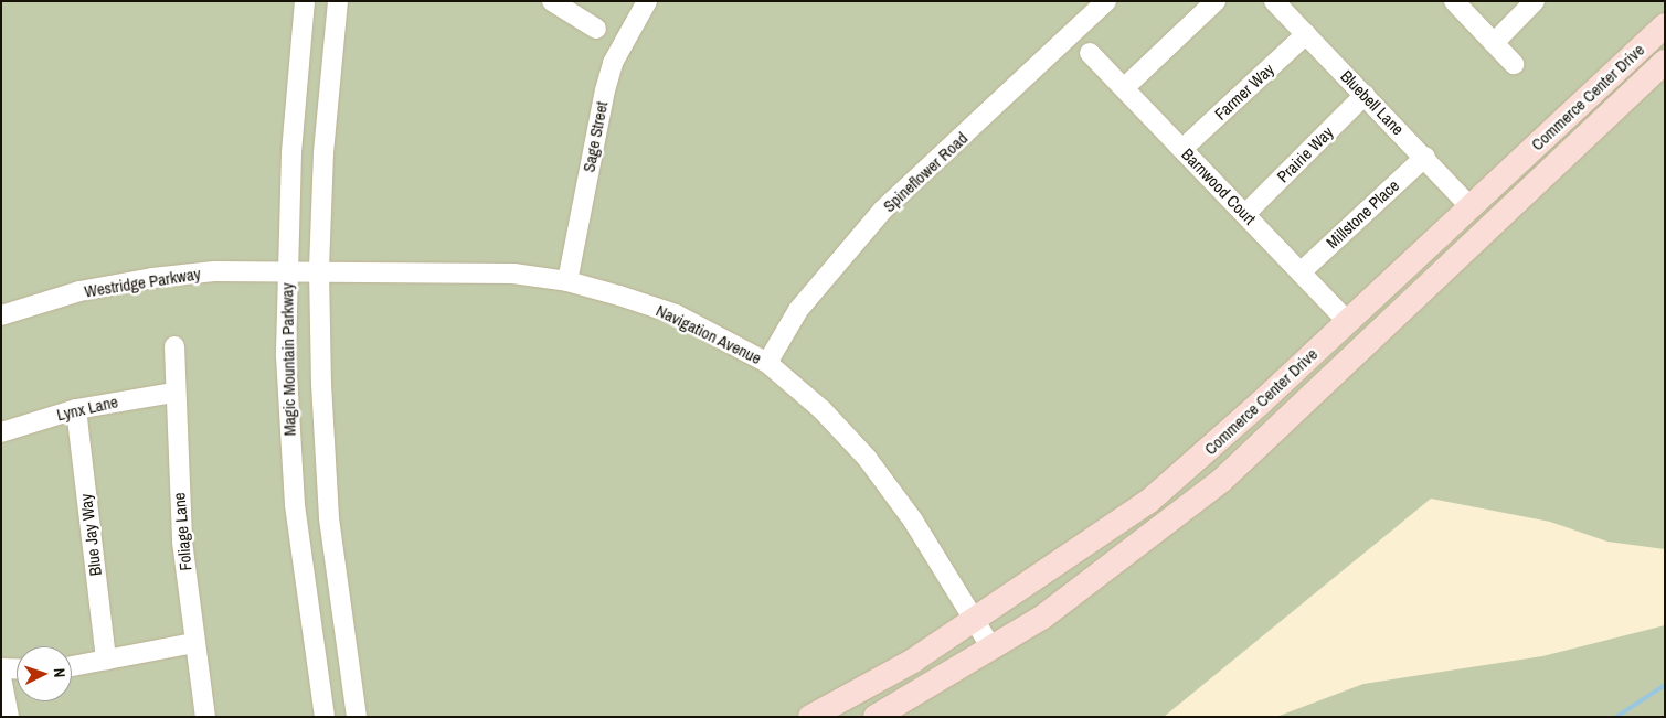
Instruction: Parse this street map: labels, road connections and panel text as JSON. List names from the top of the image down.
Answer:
{
  "streets": {
    "main road": ["Commerce Center Drive"],
    "street": [
      "Farmer Way",
      "Bluebell Lane",
      "Sage Street",
      "Prairie Way",
      "Spineflower Road",
      "Barnwood Court",
      "Millstone Place",
      "Westridge Parkway",
      "Navigation Avenue",
      "Magic Mountain Parkway",
      "Lynx Lane",
      "Foliage Lane",
      "Blue Jay Way"
    ]
  },
  "crossings": [
    ["Farmer Way", "Bluebell Lane"],
    ["Farmer Way", "Barnwood Court"],
    ["Commerce Center Drive", "Bluebell Lane"],
    ["Commerce Center Drive", "Barnwood Court"],
    ["Commerce Center Drive", "Navigation Avenue"],
    ["Bluebell Lane", "Prairie Way"],
    ["Bluebell Lane", "Millstone Place"],
    ["Sage Street", "Navigation Avenue"],
    ["Prairie Way", "Barnwood Court"],
    ["Spineflower Road", "Navigation Avenue"],
    ["Barnwood Court", "Millstone Place"],
    ["Westridge Parkway", "Navigation Avenue"],
    ["Westridge Parkway", "Magic Mountain Parkway"],
    ["Navigation Avenue", "Magic Mountain Parkway"],
    ["Lynx Lane", "Foliage Lane"],
    ["Lynx Lane", "Blue Jay Way"]
  ],
  "north": "right"
}
